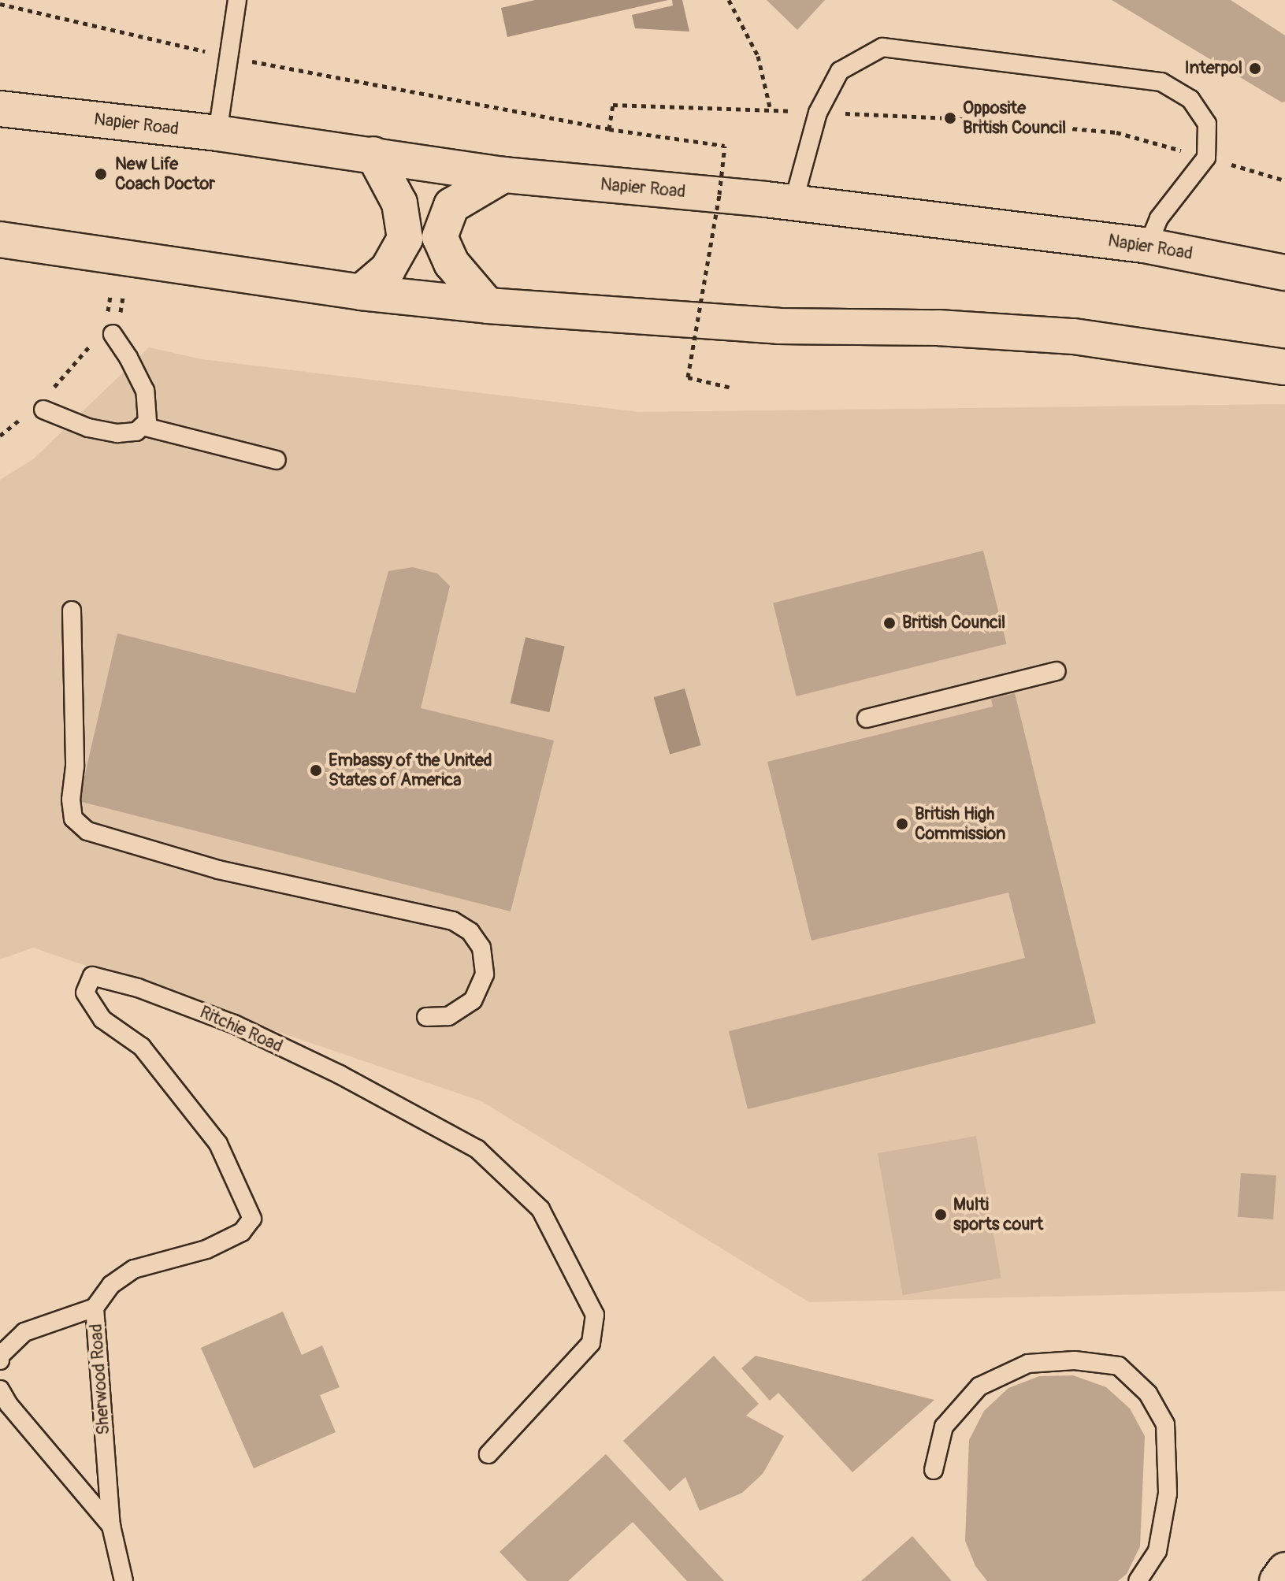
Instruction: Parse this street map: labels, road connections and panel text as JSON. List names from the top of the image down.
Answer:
{
  "streets": {
    "main road": ["Napier Road"],
    "lane": ["Ritchie Road", "Sherwood Road"]
  },
  "crossings": [
    ["Ritchie Road", "Sherwood Road"]
  ],
  "places": [
    "Interpol",
    "Opposite British Council",
    "New Life Coach Doctor",
    "British Council",
    "Embassy of the United States of America",
    "British High Commission",
    "Multi sports court"
  ]
}
